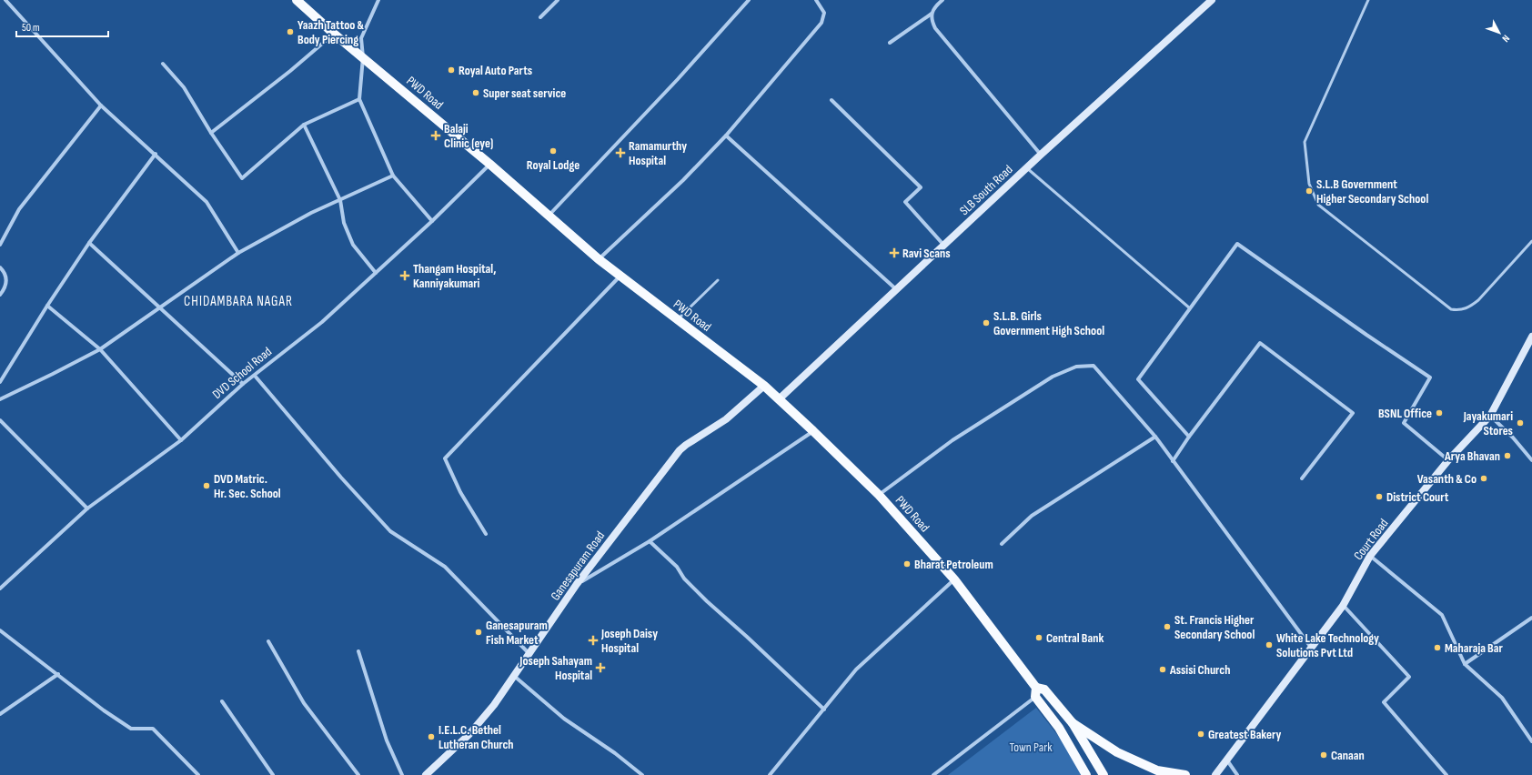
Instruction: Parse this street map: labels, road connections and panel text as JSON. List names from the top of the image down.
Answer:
{
  "streets": {
    "main road": ["PWD Road"],
    "street": [
      "SLB South Road",
      "DVD School Road",
      "Court Road",
      "Ganesapuram Road"
    ]
  },
  "crossings": [
    ["PWD Road", "SLB South Road"],
    ["PWD Road", "DVD School Road"],
    ["PWD Road", "Ganesapuram Road"]
  ],
  "districts": ["CHIDAMBARA NAGAR"],
  "parks": ["Town Park"],
  "places": {
    "other": [
      "Yaazh Tattoo & Body Piercing",
      "Royal Auto Parts",
      "Super seat service",
      "Royal Lodge",
      "S.L.B Government Higher Secondary School",
      "S.L.B. Girls Government High School",
      "BSNL Office",
      "Jayakumari Stores",
      "Arya Bhavan",
      "Vasanth & Co",
      "DVD Matric. Hr. Sec. School",
      "District Court",
      "Bharat Petroleum",
      "St. Francis Higher Secondary School",
      "Ganesapuram Fish Market",
      "Central Bank",
      "White Lake Technology Solutions Pvt Ltd",
      "Maharaja Bar",
      "Assisi Church",
      "Greatest Bakery",
      "I.E.L.C. Bethel Lutheran Church",
      "Canaan"
    ],
    "health": [
      "Balaji Clinic (eye)",
      "Ramamurthy Hospital",
      "Ravi Scans",
      "Thangam Hospital, Kanniyakumari",
      "Joseph Daisy Hospital",
      "Joseph Sahayam Hospital"
    ]
  },
  "scale_bar": "50 m",
  "north": "bottom right"
}
